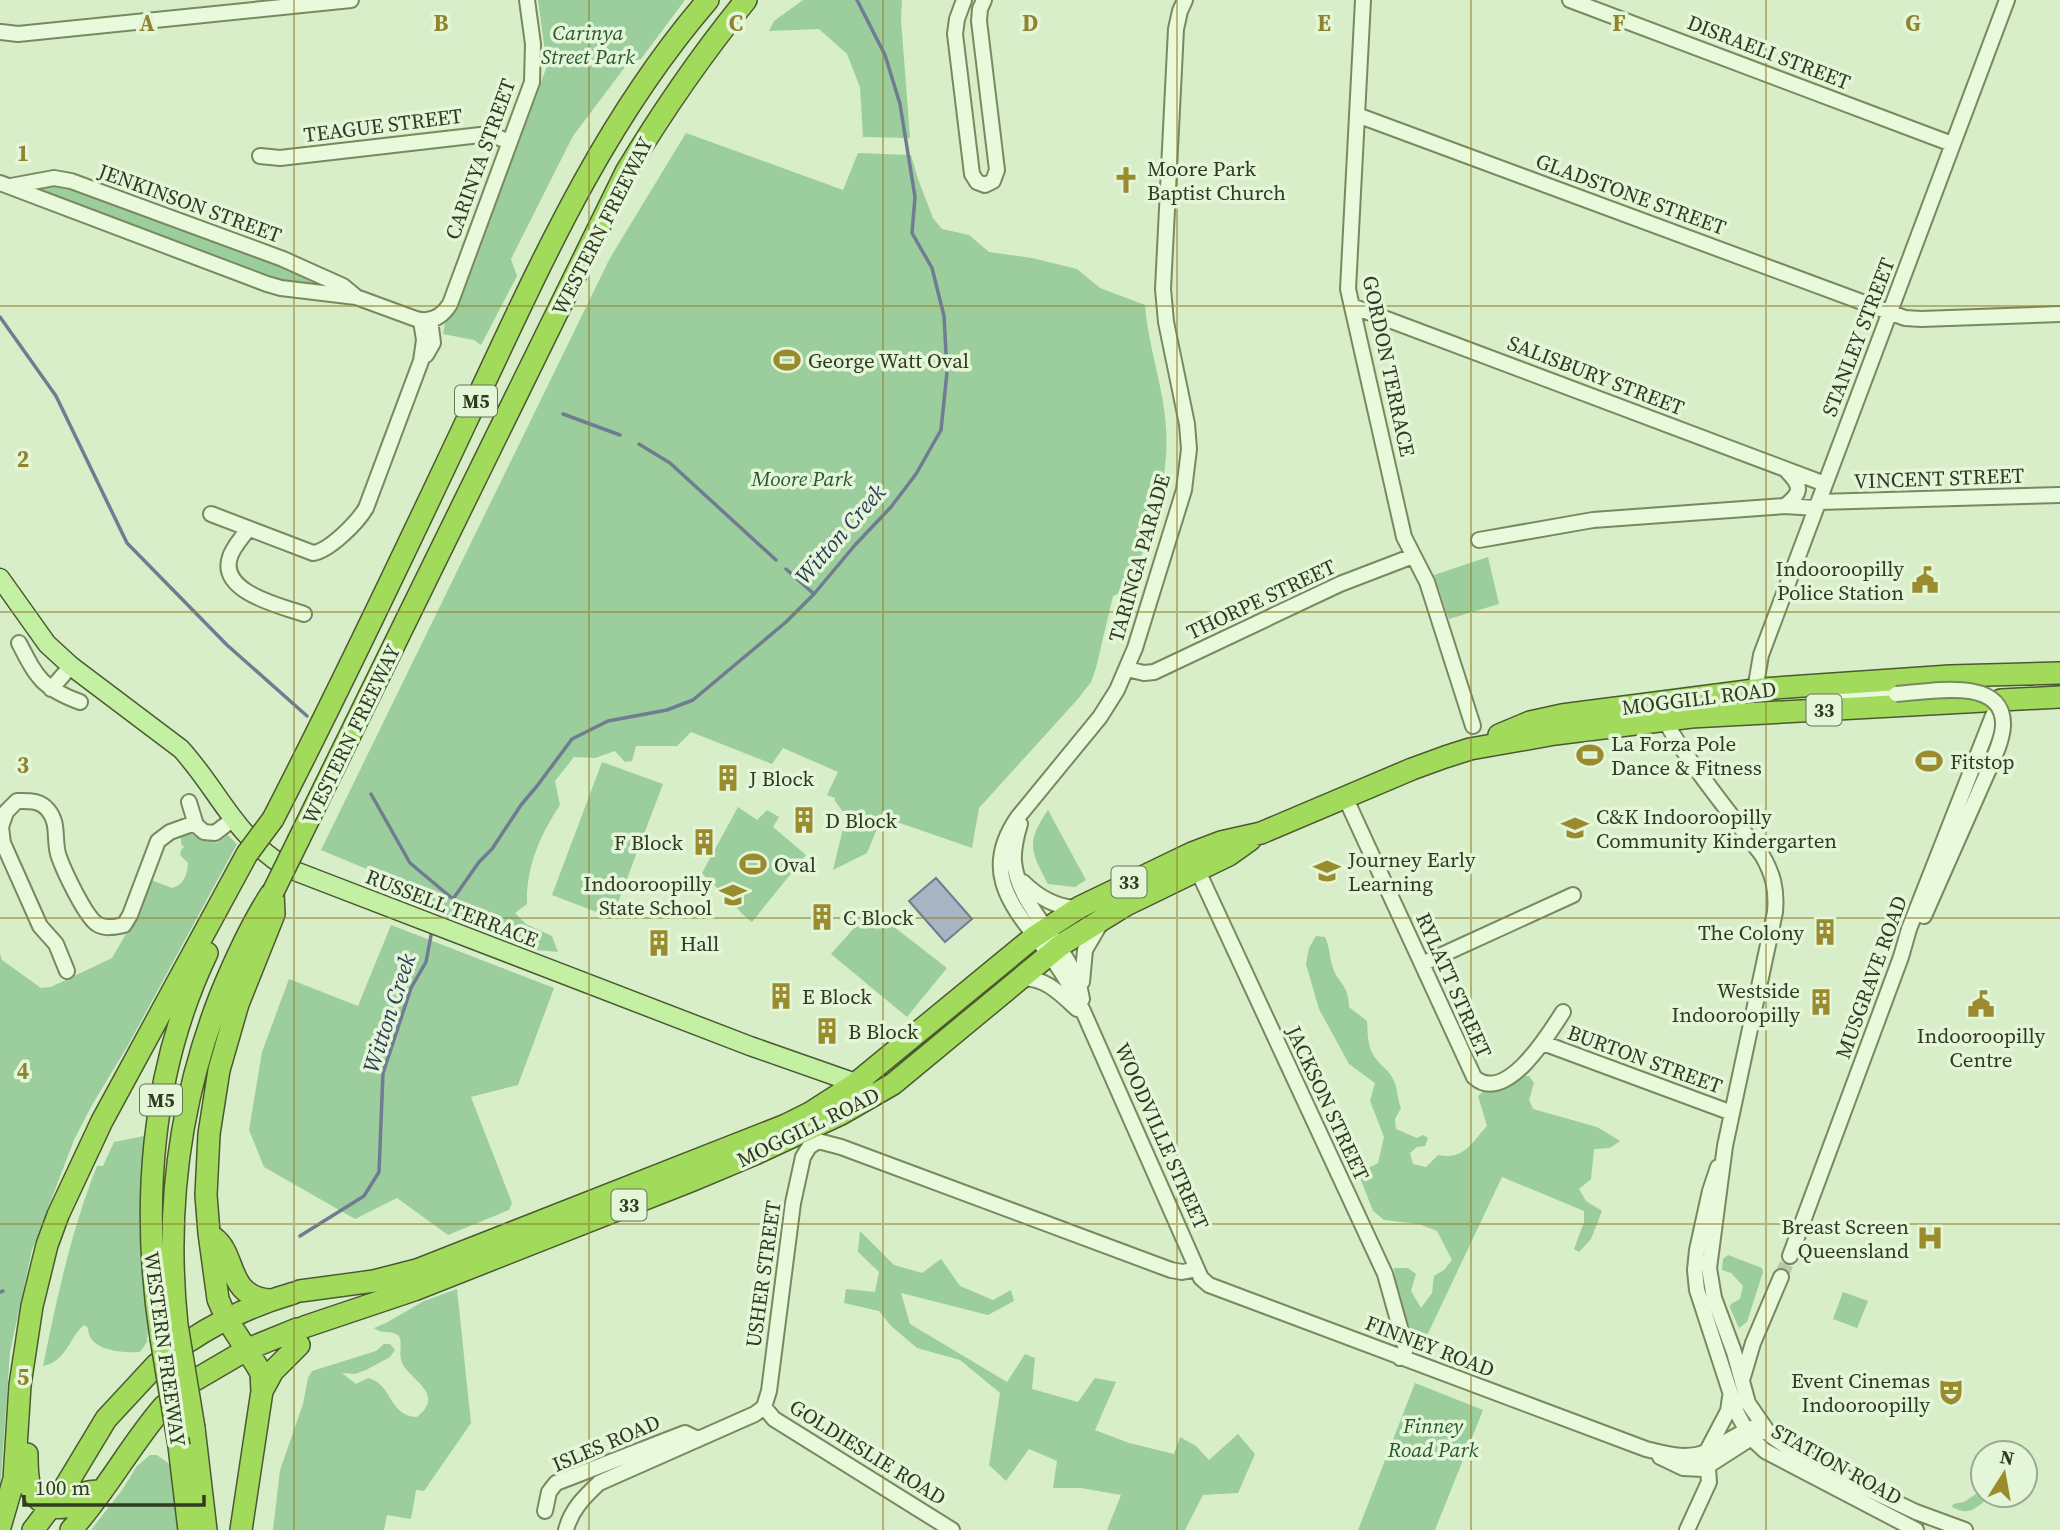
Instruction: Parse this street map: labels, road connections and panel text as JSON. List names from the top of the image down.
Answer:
{
  "streets": {
    "highway": [
      "WESTERN FREEWAY",
      "M5",
      "MOGGILL ROAD",
      "33"
    ],
    "main road": ["RUSSELL TERRACE"],
    "street": [
      "DISRAELI STREET",
      "TEAGUE STREET",
      "CARINYA STREET",
      "GLADSTONE STREET",
      "JENKINSON STREET",
      "STANLEY STREET",
      "GORDON TERRACE",
      "SALISBURY STREET",
      "VINCENT STREET",
      "TARINGA PARADE",
      "THORPE STREET",
      "MUSGRAVE ROAD",
      "RYLATT STREET",
      "BURTON STREET",
      "JACKSON STREET",
      "WOODVILLE STREET",
      "USHER STREET",
      "FINNEY ROAD",
      "ISLES ROAD",
      "GOLDIESLIE ROAD",
      "STATION ROAD"
    ]
  },
  "crossings": [
    ["DISRAELI STREET", "STANLEY STREET"],
    ["TEAGUE STREET", "CARINYA STREET"],
    ["CARINYA STREET", "JENKINSON STREET"],
    ["GLADSTONE STREET", "STANLEY STREET"],
    ["GLADSTONE STREET", "GORDON TERRACE"],
    ["WESTERN FREEWAY", "MOGGILL ROAD"],
    ["STANLEY STREET", "SALISBURY STREET"],
    ["STANLEY STREET", "VINCENT STREET"],
    ["STANLEY STREET", "MOGGILL ROAD"],
    ["GORDON TERRACE", "SALISBURY STREET"],
    ["GORDON TERRACE", "THORPE STREET"],
    ["TARINGA PARADE", "THORPE STREET"],
    ["TARINGA PARADE", "MOGGILL ROAD"],
    ["TARINGA PARADE", "WOODVILLE STREET"],
    ["MOGGILL ROAD", "RUSSELL TERRACE"],
    ["MOGGILL ROAD", "MUSGRAVE ROAD"],
    ["MOGGILL ROAD", "RYLATT STREET"],
    ["MOGGILL ROAD", "JACKSON STREET"],
    ["MOGGILL ROAD", "WOODVILLE STREET"],
    ["MOGGILL ROAD", "STATION ROAD"],
    ["RYLATT STREET", "BURTON STREET"],
    ["BURTON STREET", "STATION ROAD"],
    ["JACKSON STREET", "FINNEY ROAD"],
    ["WOODVILLE STREET", "FINNEY ROAD"],
    ["USHER STREET", "FINNEY ROAD"],
    ["USHER STREET", "ISLES ROAD"],
    ["USHER STREET", "GOLDIESLIE ROAD"],
    ["ISLES ROAD", "GOLDIESLIE ROAD"]
  ],
  "water": ["Witton Creek"],
  "parks": ["Carinya Street Park", "Moore Park", "Finney Road Park"],
  "places": {
    "church": ["Moore Park Baptist Church"],
    "sports": [
      "George Watt Oval",
      "La Forza Pole Dance & Fitness",
      "Fitstop",
      "Oval"
    ],
    "public building": ["Indooroopilly Police Station", "Indooroopilly Centre"],
    "building": [
      "J Block",
      "D Block",
      "F Block",
      "C Block",
      "The Colony",
      "Hall",
      "E Block",
      "Westside Indooroopilly",
      "B Block"
    ],
    "school or university": ["C&K Indooroopilly Community Kindergarten", "Journey Early Learning", "Indooroopilly State School"],
    "hospital": ["Breast Screen Queensland"],
    "theatre": ["Event Cinemas Indooroopilly"]
  },
  "scale_bar": "100 m",
  "north": "top",
  "grid": {
    "columns": [
      "A",
      "B",
      "C",
      "D",
      "E",
      "F",
      "G"
    ],
    "rows": [
      "1",
      "2",
      "3",
      "4",
      "5"
    ]
  }
}
